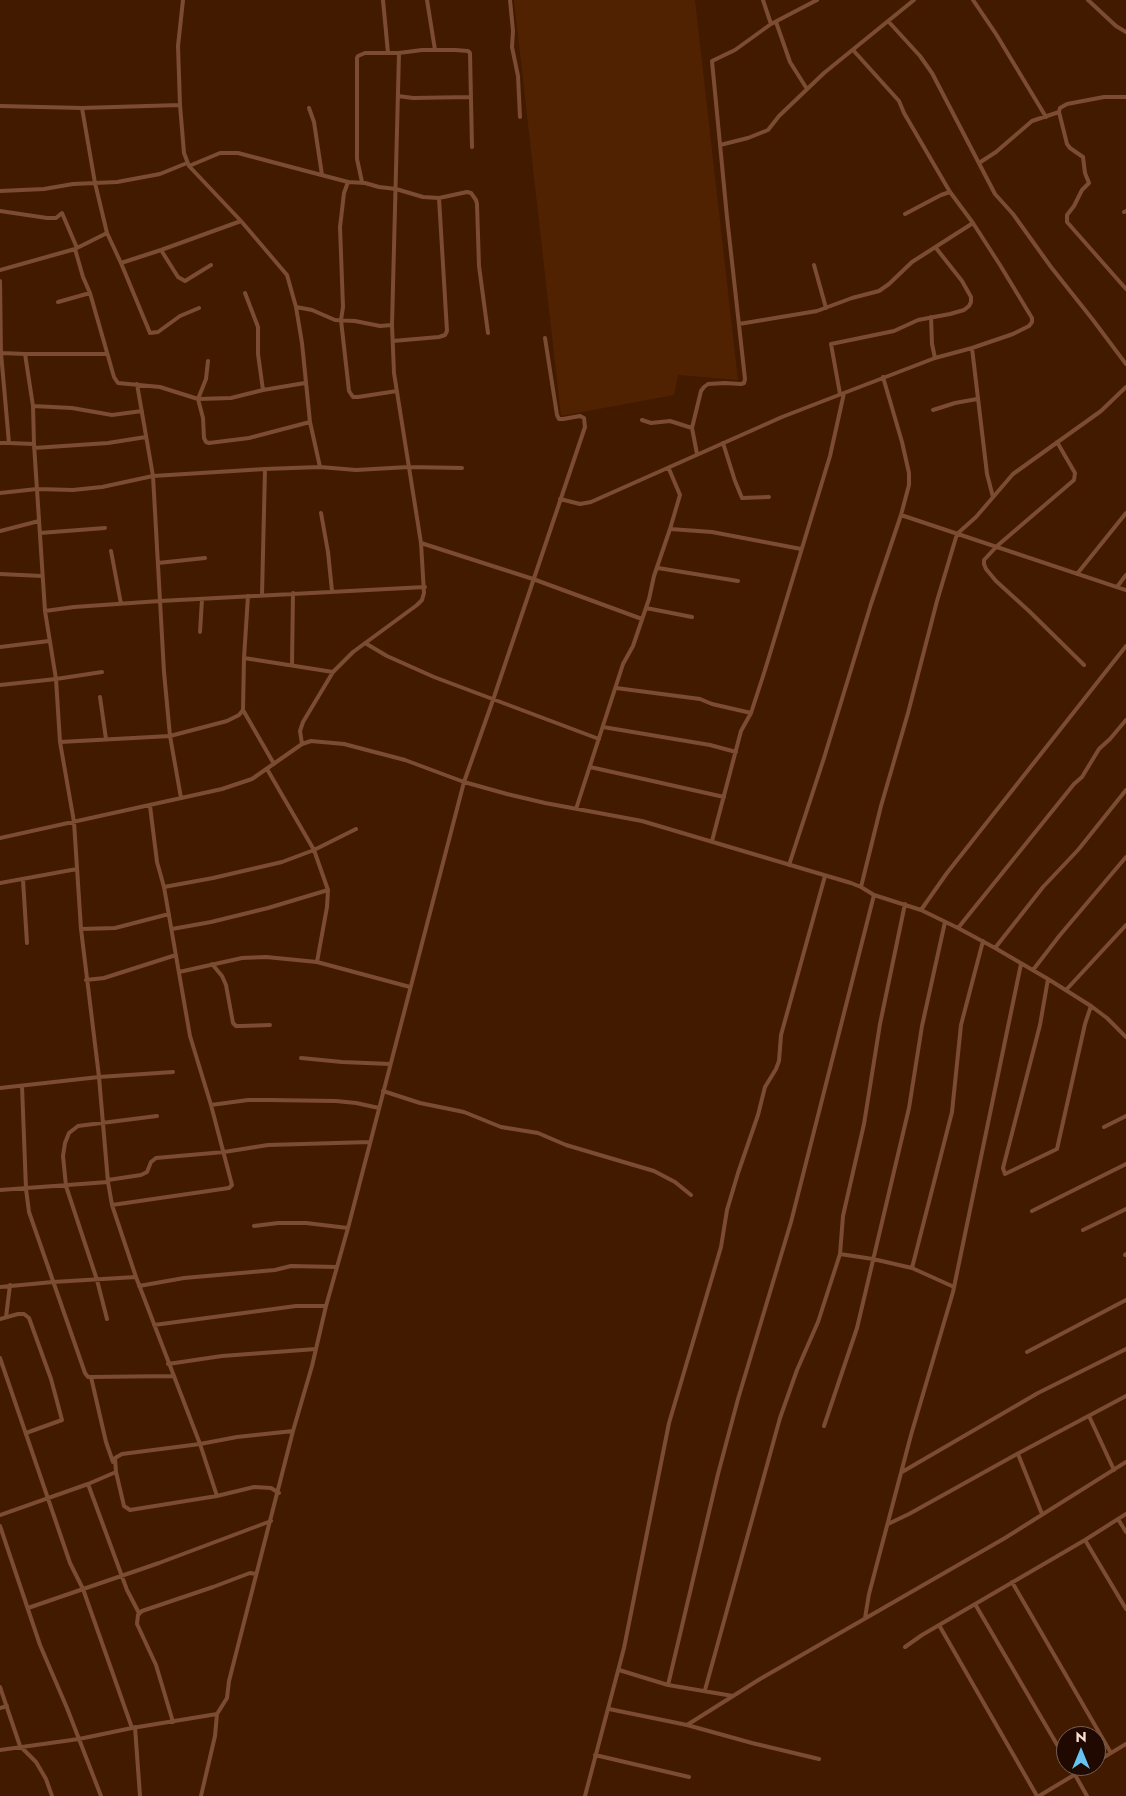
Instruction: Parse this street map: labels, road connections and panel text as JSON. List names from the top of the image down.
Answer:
{
  "north": "top"
}
